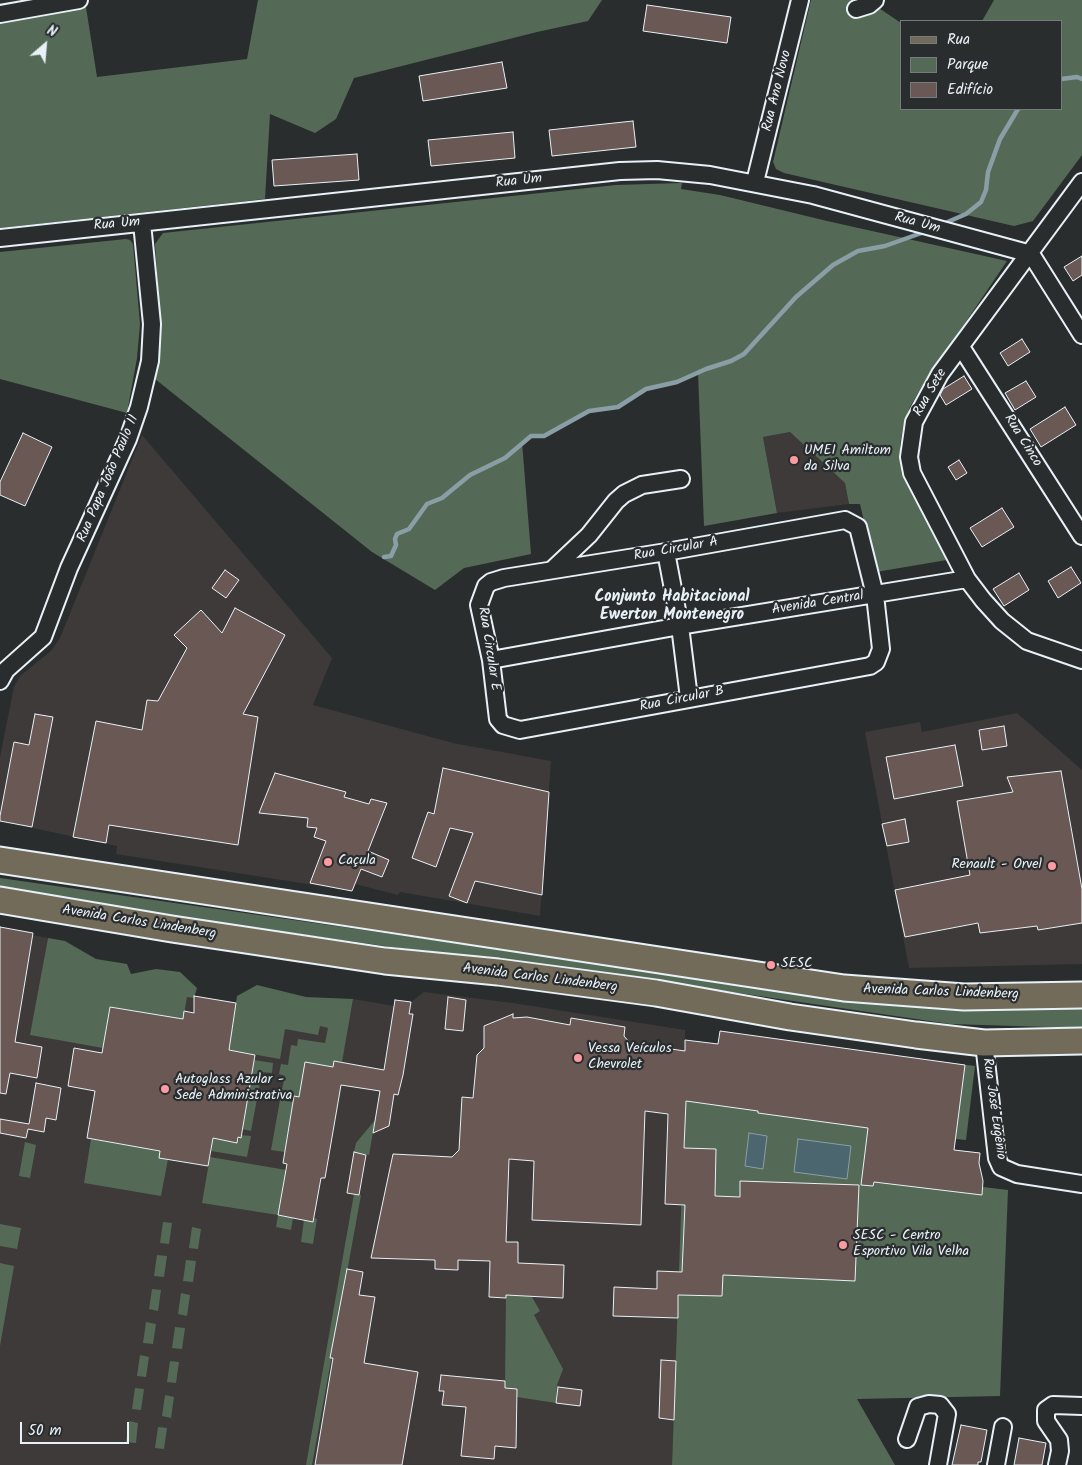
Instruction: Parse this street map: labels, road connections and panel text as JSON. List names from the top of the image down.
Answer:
{
  "streets": {
    "main road": ["Avenida Carlos Lindenberg"],
    "street": [
      "Rua Ano Novo",
      "Rua Um",
      "Rua Sete",
      "Rua Cinco",
      "Rua Papa João Paulo II",
      "Rua Circular A",
      "Avenida Central",
      "Rua Circular E",
      "Rua Circular B",
      "Rua José Eugênio"
    ]
  },
  "crossings": [
    ["Rua Ano Novo", "Rua Um"],
    ["Rua Um", "Rua Sete"],
    ["Rua Um", "Rua Papa João Paulo II"],
    ["Rua Sete", "Rua Cinco"],
    ["Rua Sete", "Avenida Central"],
    ["Rua Circular A", "Avenida Central"],
    ["Rua Circular A", "Rua Circular E"],
    ["Rua Circular A", "Rua Circular B"],
    ["Avenida Central", "Rua Circular E"],
    ["Avenida Central", "Rua Circular B"],
    ["Rua Circular E", "Rua Circular B"],
    ["Avenida Carlos Lindenberg", "Rua José Eugênio"]
  ],
  "districts": ["Conjunto Habitacional Ewerton Montenegro"],
  "places": [
    "UMEI Amiltom da Silva",
    "Caçula",
    "Renault - Orvel",
    "SESC",
    "Vessa Veículos Chevrolet",
    "Autoglass Azular - Sede Administrativa",
    "SESC - Centro Esportivo Vila Velha"
  ],
  "legend": ["Rua", "Parque", "Edifício"],
  "scale_bar": "50 m",
  "north": "top right"
}
